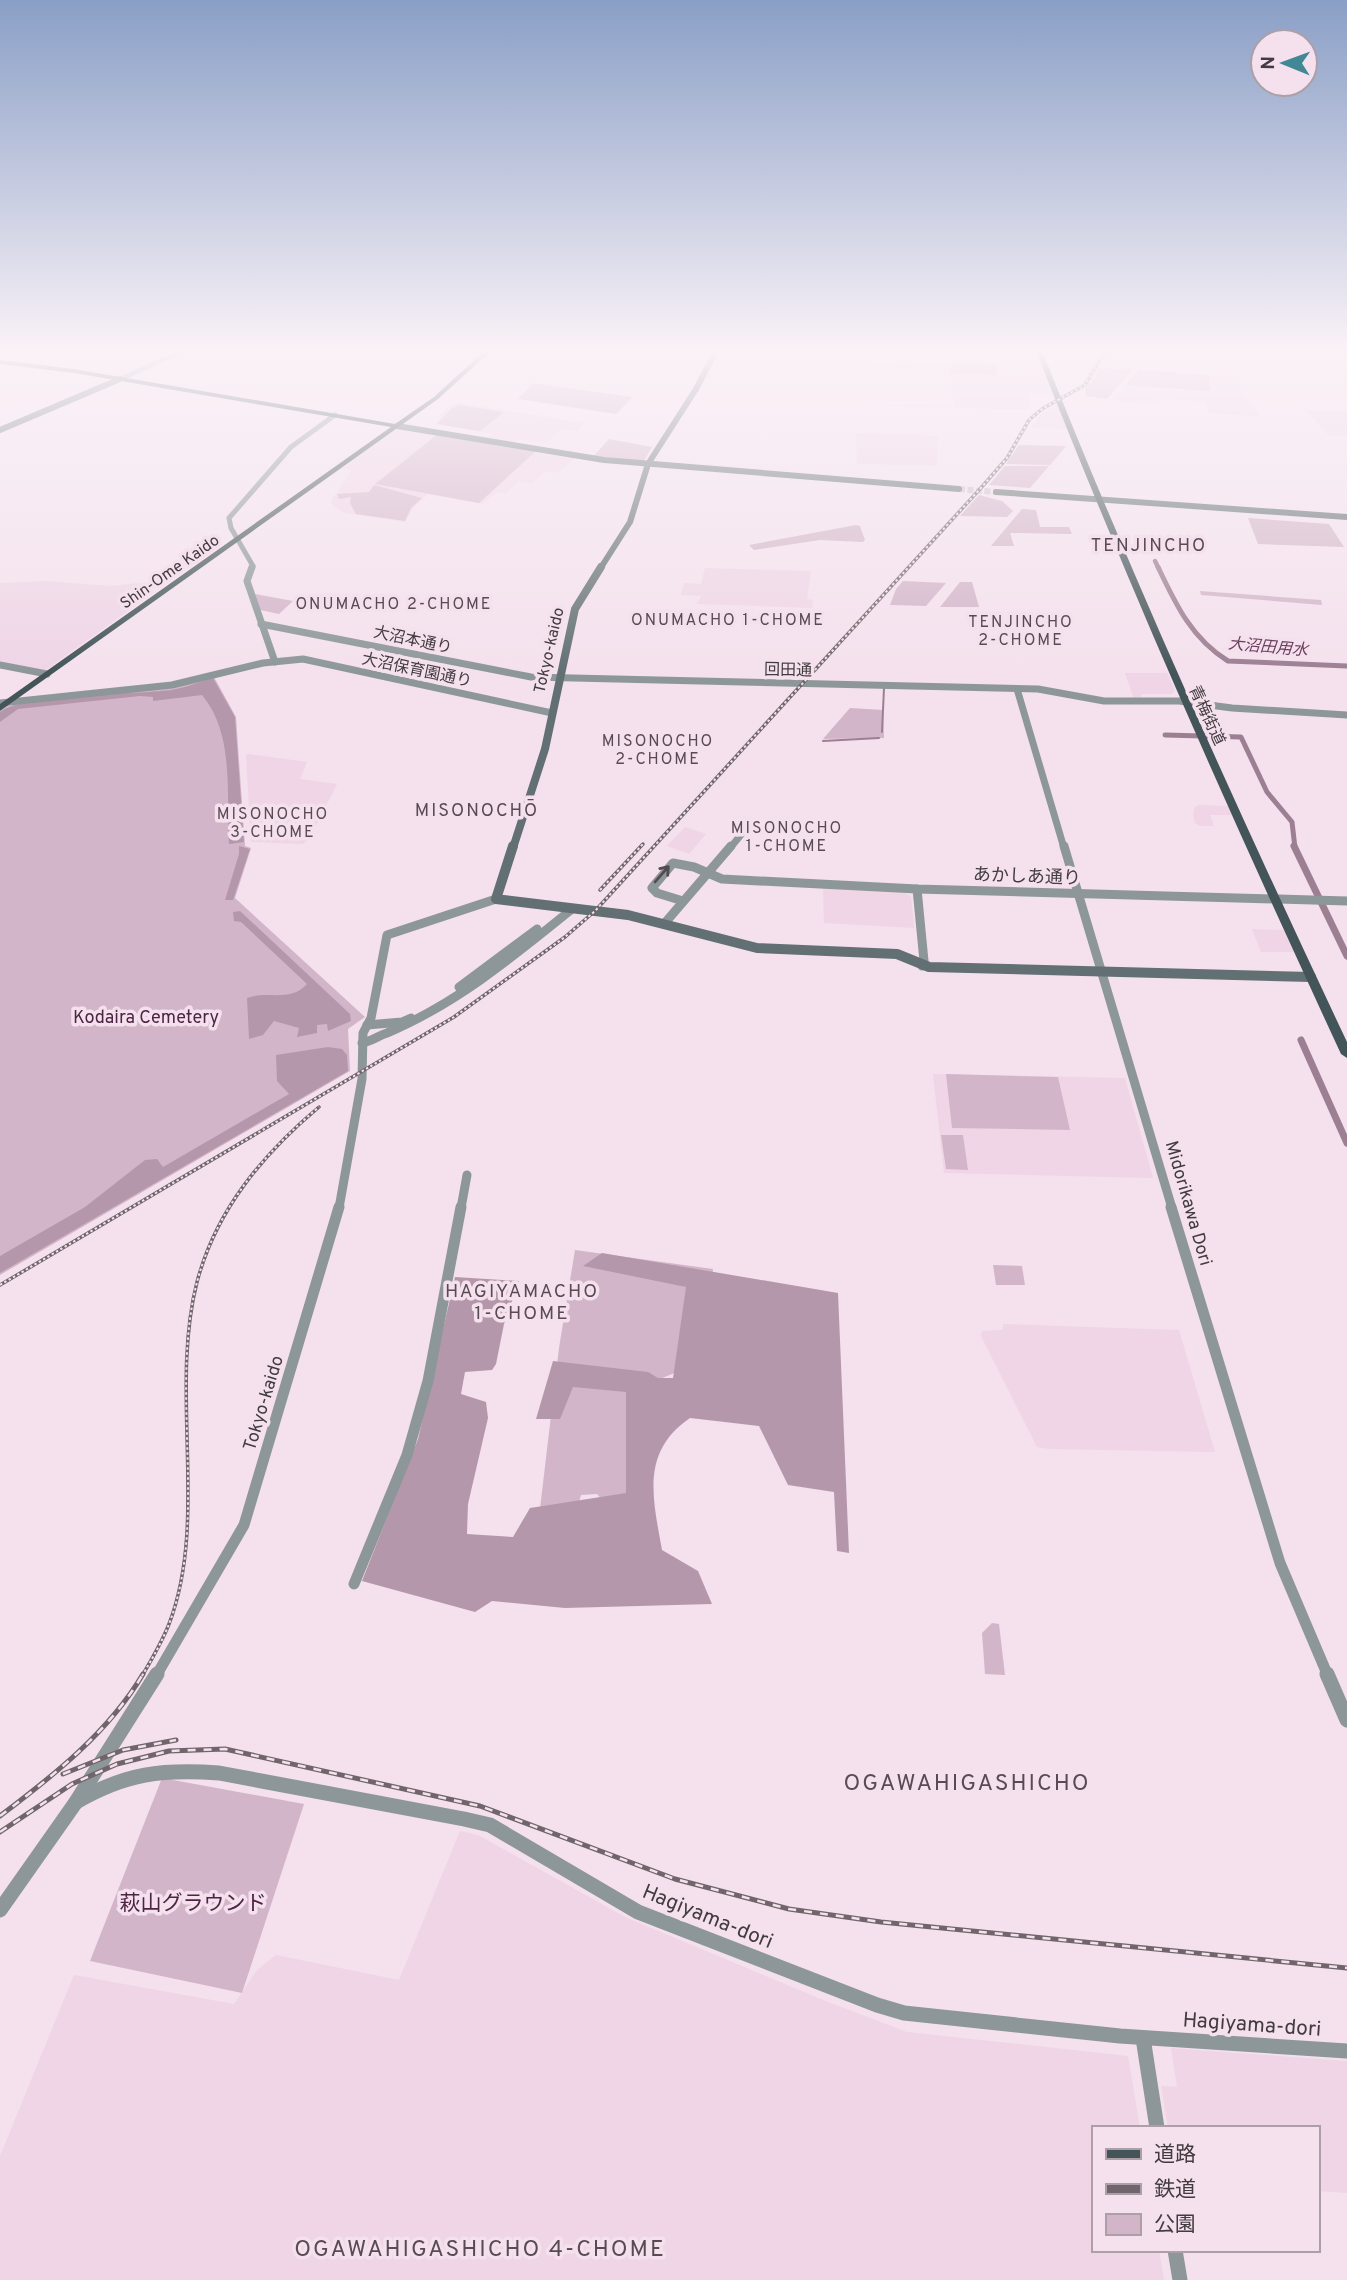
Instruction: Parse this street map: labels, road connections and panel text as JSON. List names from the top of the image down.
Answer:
{
  "streets": {
    "main road": ["Shin-Ome Kaido", "Tokyo-kaido", "青梅街道"],
    "street": [
      "大沼本通り",
      "大沼保育園通り",
      "回田通",
      "あかしあ通り",
      "Midorikawa Dori",
      "Hagiyama-dori"
    ]
  },
  "crossings": [
    ["Shin-Ome Kaido", "大沼保育園通り"],
    ["大沼本通り", "Tokyo-kaido"],
    ["大沼本通り", "回田通"],
    ["Tokyo-kaido", "大沼保育園通り"],
    ["Tokyo-kaido", "回田通"],
    ["Tokyo-kaido", "Hagiyama-dori"],
    ["回田通", "青梅街道"],
    ["回田通", "Midorikawa Dori"],
    ["青梅街道", "あかしあ通り"],
    ["あかしあ通り", "Midorikawa Dori"]
  ],
  "districts": [
    "TENJINCHO",
    "ONUMACHO 2-CHOME",
    "ONUMACHO 1-CHOME",
    "TENJINCHO 2-CHOME",
    "MISONOCHO 2-CHOME",
    "MISONOCHŌ",
    "MISONOCHO 3-CHOME",
    "MISONOCHO 1-CHOME",
    "HAGIYAMACHO 1-CHOME",
    "OGAWAHIGASHICHO",
    "OGAWAHIGASHICHO 4-CHOME"
  ],
  "water": ["大沼田用水"],
  "parks": ["Kodaira Cemetery", "萩山グラウンド"],
  "legend": ["道路", "鉄道", "公園"],
  "north": "left"
}
